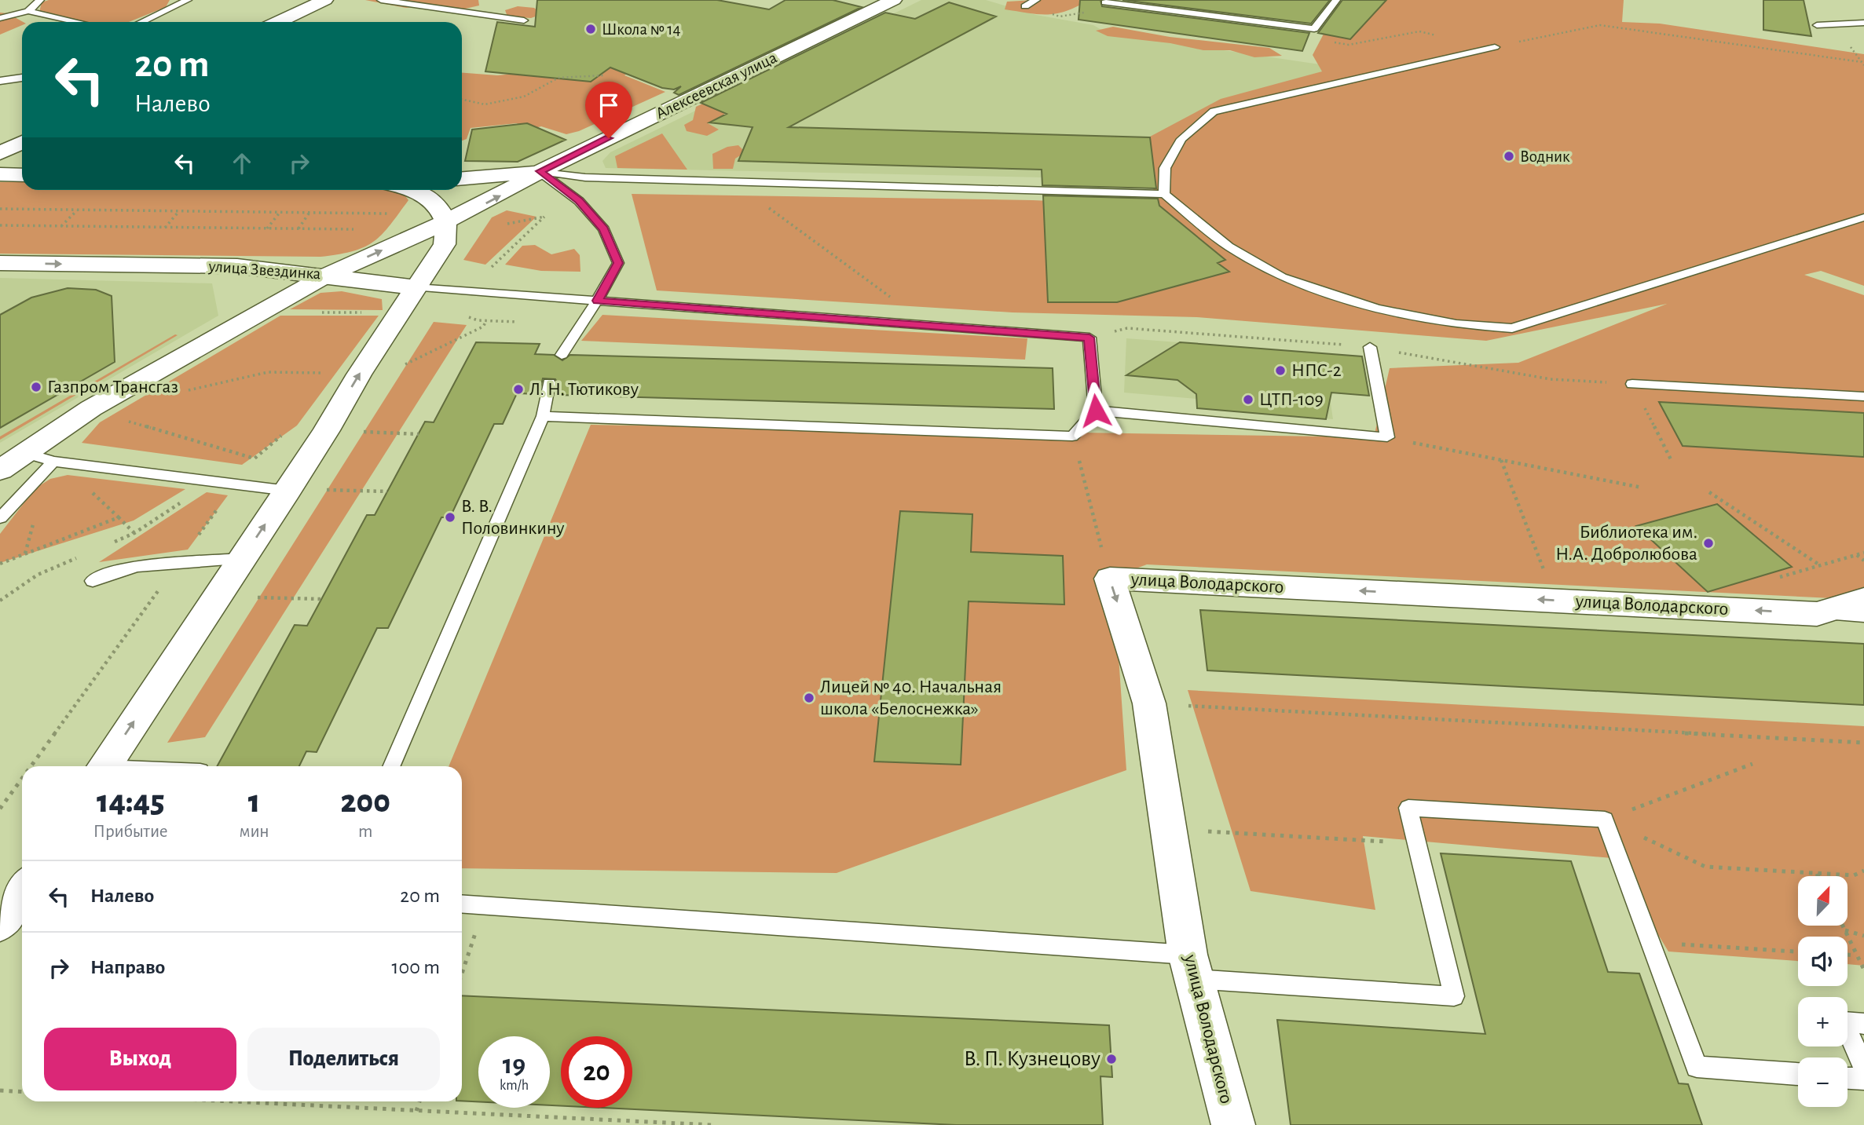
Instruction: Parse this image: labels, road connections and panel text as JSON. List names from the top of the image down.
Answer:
{
  "streets": {
    "street": ["Алексеевская улица", "улица Звездинка", "улица Володарского"]
  },
  "crossings": [
    ["Алексеевская улица", "улица Звездинка"]
  ],
  "one_way": ["улица Володарского"],
  "places": [
    "Школа № 14",
    "Водник",
    "НПС-2",
    "Газпром Трансгаз",
    "Л. Н. Тютикову",
    "ЦТП-109",
    "В. В. Половинкину",
    "Библиотека им. Н.А. Добролюбова",
    "Лицей № 40. Начальная школа «Белоснежка»",
    "В. П. Кузнецову"
  ],
  "north": "top right",
  "page": {
    "turn": ["20 m", "Налево"],
    "eta": [
      "14:45",
      "Прибытие",
      "1",
      "мин",
      "200",
      "m"
    ],
    "list": [
      {
        "name": "Налево",
        "value": "20 m"
      },
      {
        "name": "Направо",
        "value": "100 m"
      }
    ],
    "map_buttons": ["+", "−"],
    "buttons": ["Выход", "Поделиться"],
    "speed": "19 km/h",
    "limit": "20"
  }
}
